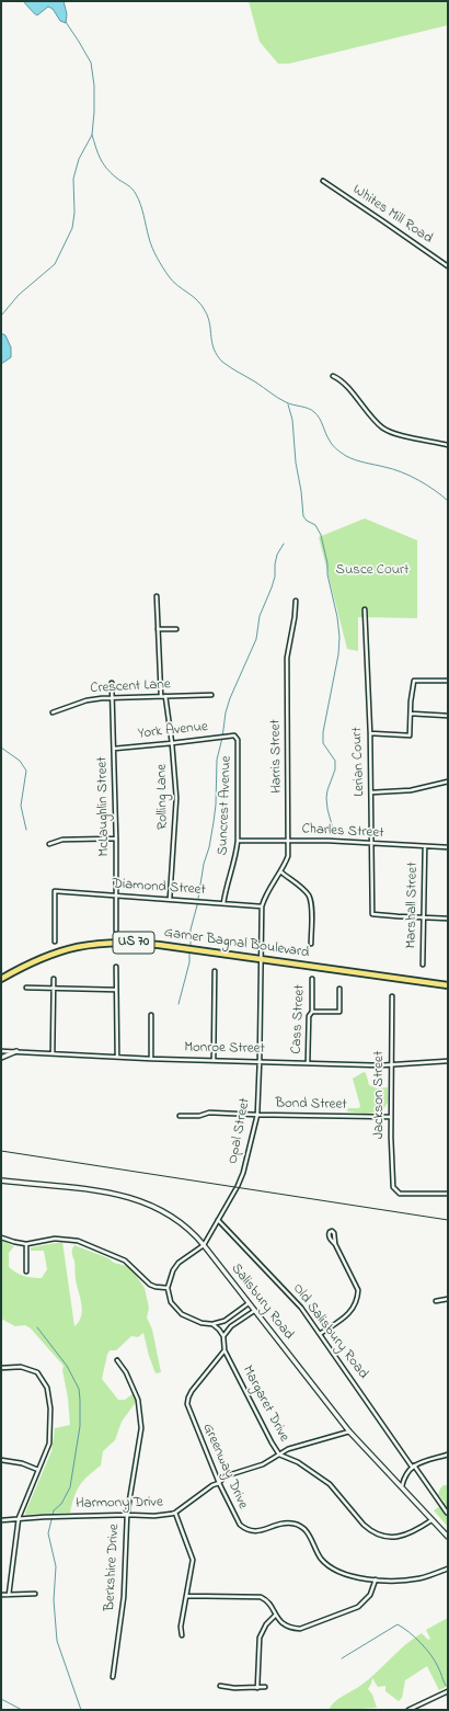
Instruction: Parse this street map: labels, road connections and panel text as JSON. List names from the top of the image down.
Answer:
{
  "streets": {
    "highway": ["US 70", "Garner Bagnal Boulevard"],
    "street": [
      "Whites Mill Road",
      "Crescent Lane",
      "York Avenue",
      "Harris Street",
      "Lerian Court",
      "Rolling Lane",
      "Suncrest Avenue",
      "McLaughlin Street",
      "Charles Street",
      "Diamond Street",
      "Marshall Street",
      "Cass Street",
      "Monroe Street",
      "Jackson Street",
      "Bond Street",
      "Opal Street",
      "Salisbury Road",
      "Old Salisbury Road",
      "Margaret Drive",
      "Greenway Drive",
      "Harmony Drive",
      "Berkshire Drive"
    ]
  },
  "crossings": [
    ["Crescent Lane", "Rolling Lane"],
    ["Crescent Lane", "McLaughlin Street"],
    ["York Avenue", "Rolling Lane"],
    ["York Avenue", "Suncrest Avenue"],
    ["York Avenue", "McLaughlin Street"],
    ["Harris Street", "Charles Street"],
    ["Harris Street", "Diamond Street"],
    ["Harris Street", "Opal Street"],
    ["Lerian Court", "Charles Street"],
    ["Lerian Court", "Marshall Street"],
    ["Rolling Lane", "Diamond Street"],
    ["Suncrest Avenue", "Charles Street"],
    ["Suncrest Avenue", "Diamond Street"],
    ["McLaughlin Street", "Diamond Street"],
    ["Charles Street", "Marshall Street"],
    ["Diamond Street", "Opal Street"],
    ["Garner Bagnal Boulevard", "Opal Street"],
    ["Cass Street", "Monroe Street"],
    ["Monroe Street", "Jackson Street"],
    ["Monroe Street", "Opal Street"],
    ["Jackson Street", "Bond Street"],
    ["Bond Street", "Opal Street"],
    ["Opal Street", "Salisbury Road"],
    ["Opal Street", "Old Salisbury Road"],
    ["Salisbury Road", "Margaret Drive"],
    ["Salisbury Road", "Harmony Drive"],
    ["Margaret Drive", "Greenway Drive"],
    ["Margaret Drive", "Harmony Drive"],
    ["Greenway Drive", "Harmony Drive"],
    ["Harmony Drive", "Berkshire Drive"]
  ],
  "parks": ["Susce Court"]
}
